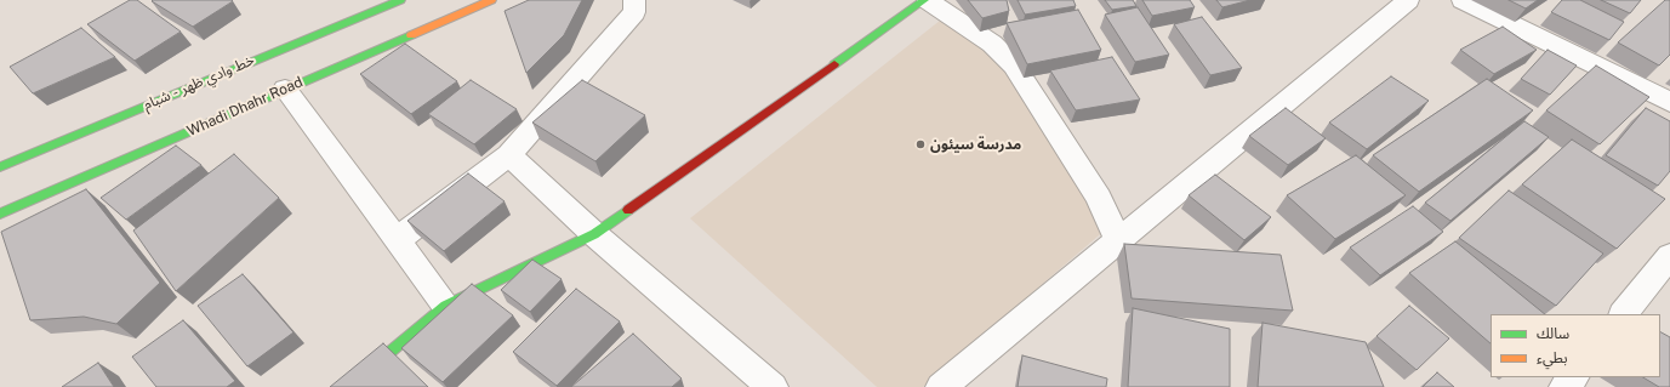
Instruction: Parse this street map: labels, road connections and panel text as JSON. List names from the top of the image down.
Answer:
{
  "streets": {
    "main road": ["خط وادي ظهر - شبام", "Whadi Dhahr Road"]
  },
  "places": ["مدرسة سيئون"],
  "legend": ["سالك", "بطيء"]
}
